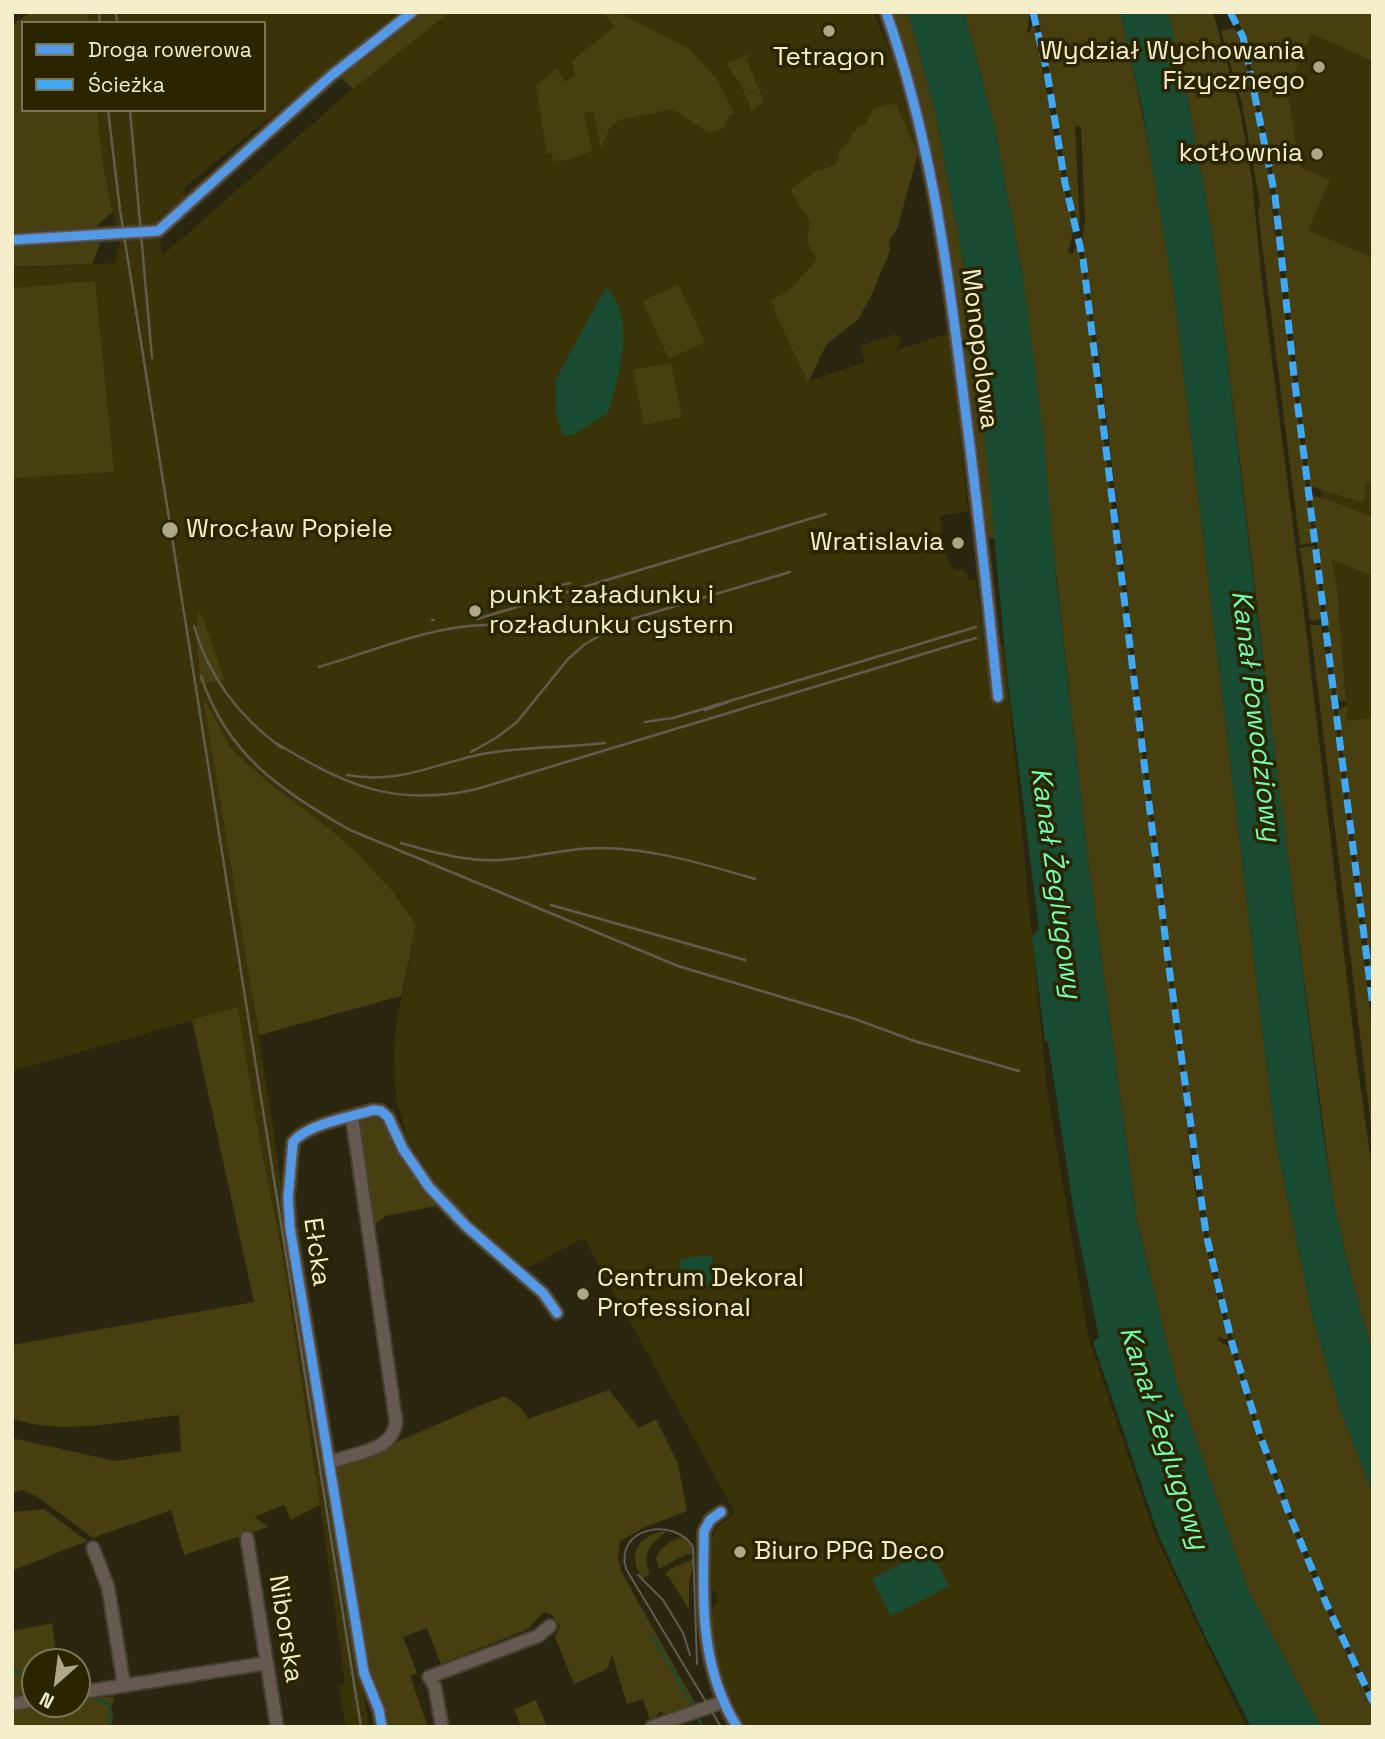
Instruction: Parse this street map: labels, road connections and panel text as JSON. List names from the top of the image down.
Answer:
{
  "streets": {
    "street": ["Monopolowa", "Ełcka", "Niborska"]
  },
  "water": ["Kanał Powodziowy", "Kanał Żeglugowy"],
  "places": [
    "Tetragon",
    "Wydział Wychowania Fizycznego",
    "kotłownia",
    "Wrocław Popiele",
    "Wratislavia",
    "punkt załadunku i rozładunku cystern",
    "Centrum Dekoral Professional",
    "Biuro PPG Deco"
  ],
  "legend": ["Droga rowerowa", "Ścieżka"],
  "north": "bottom left"
}
